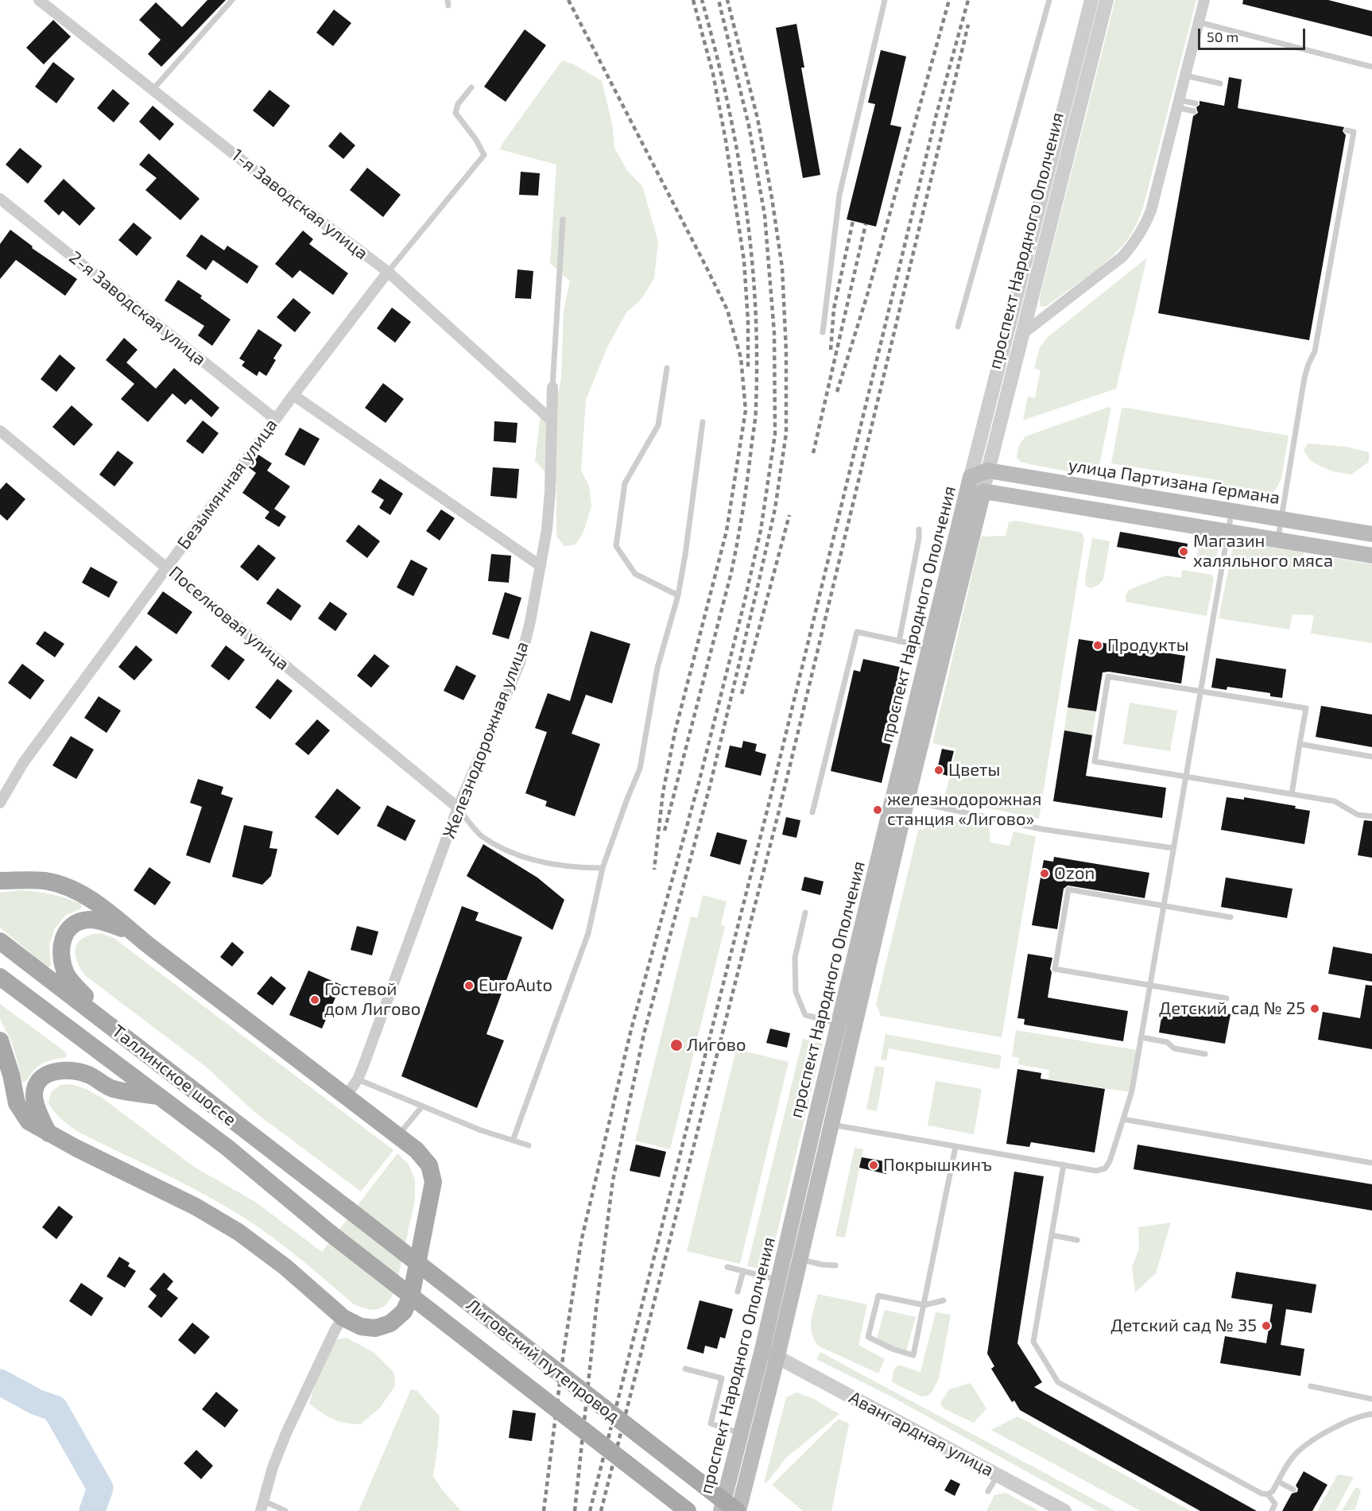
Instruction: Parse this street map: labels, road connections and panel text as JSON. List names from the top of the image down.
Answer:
{
  "streets": {
    "main road": [
      "проспект Народного Ополчения",
      "улица Партизана Германа",
      "Таллинское шоссе",
      "Лиговский путепровод"
    ],
    "street": [
      "1-я Заводская улица",
      "2-я Заводская улица",
      "Безымянная улица",
      "Поселковая улица",
      "Железнодорожная улица",
      "Авангардная улица"
    ]
  },
  "crossings": [
    ["1-я Заводская улица", "Безымянная улица"],
    ["1-я Заводская улица", "Железнодорожная улица"],
    ["проспект Народного Ополчения", "улица Партизана Германа"],
    ["проспект Народного Ополчения", "Лиговский путепровод"],
    ["проспект Народного Ополчения", "Авангардная улица"],
    ["2-я Заводская улица", "Безымянная улица"],
    ["Безымянная улица", "Поселковая улица"],
    ["Поселковая улица", "Железнодорожная улица"],
    ["Таллинское шоссе", "Лиговский путепровод"]
  ],
  "places": [
    "Магазин халяльного мяса",
    "Продукты",
    "Цветы",
    "железнодорожная станция «Лигово»",
    "Ozon",
    "EuroAuto",
    "Гостевой дом Лигово",
    "Детский сад № 25",
    "Лигово",
    "Покрышкинъ",
    "Детский сад № 35"
  ],
  "scale_bar": "50 m"
}
